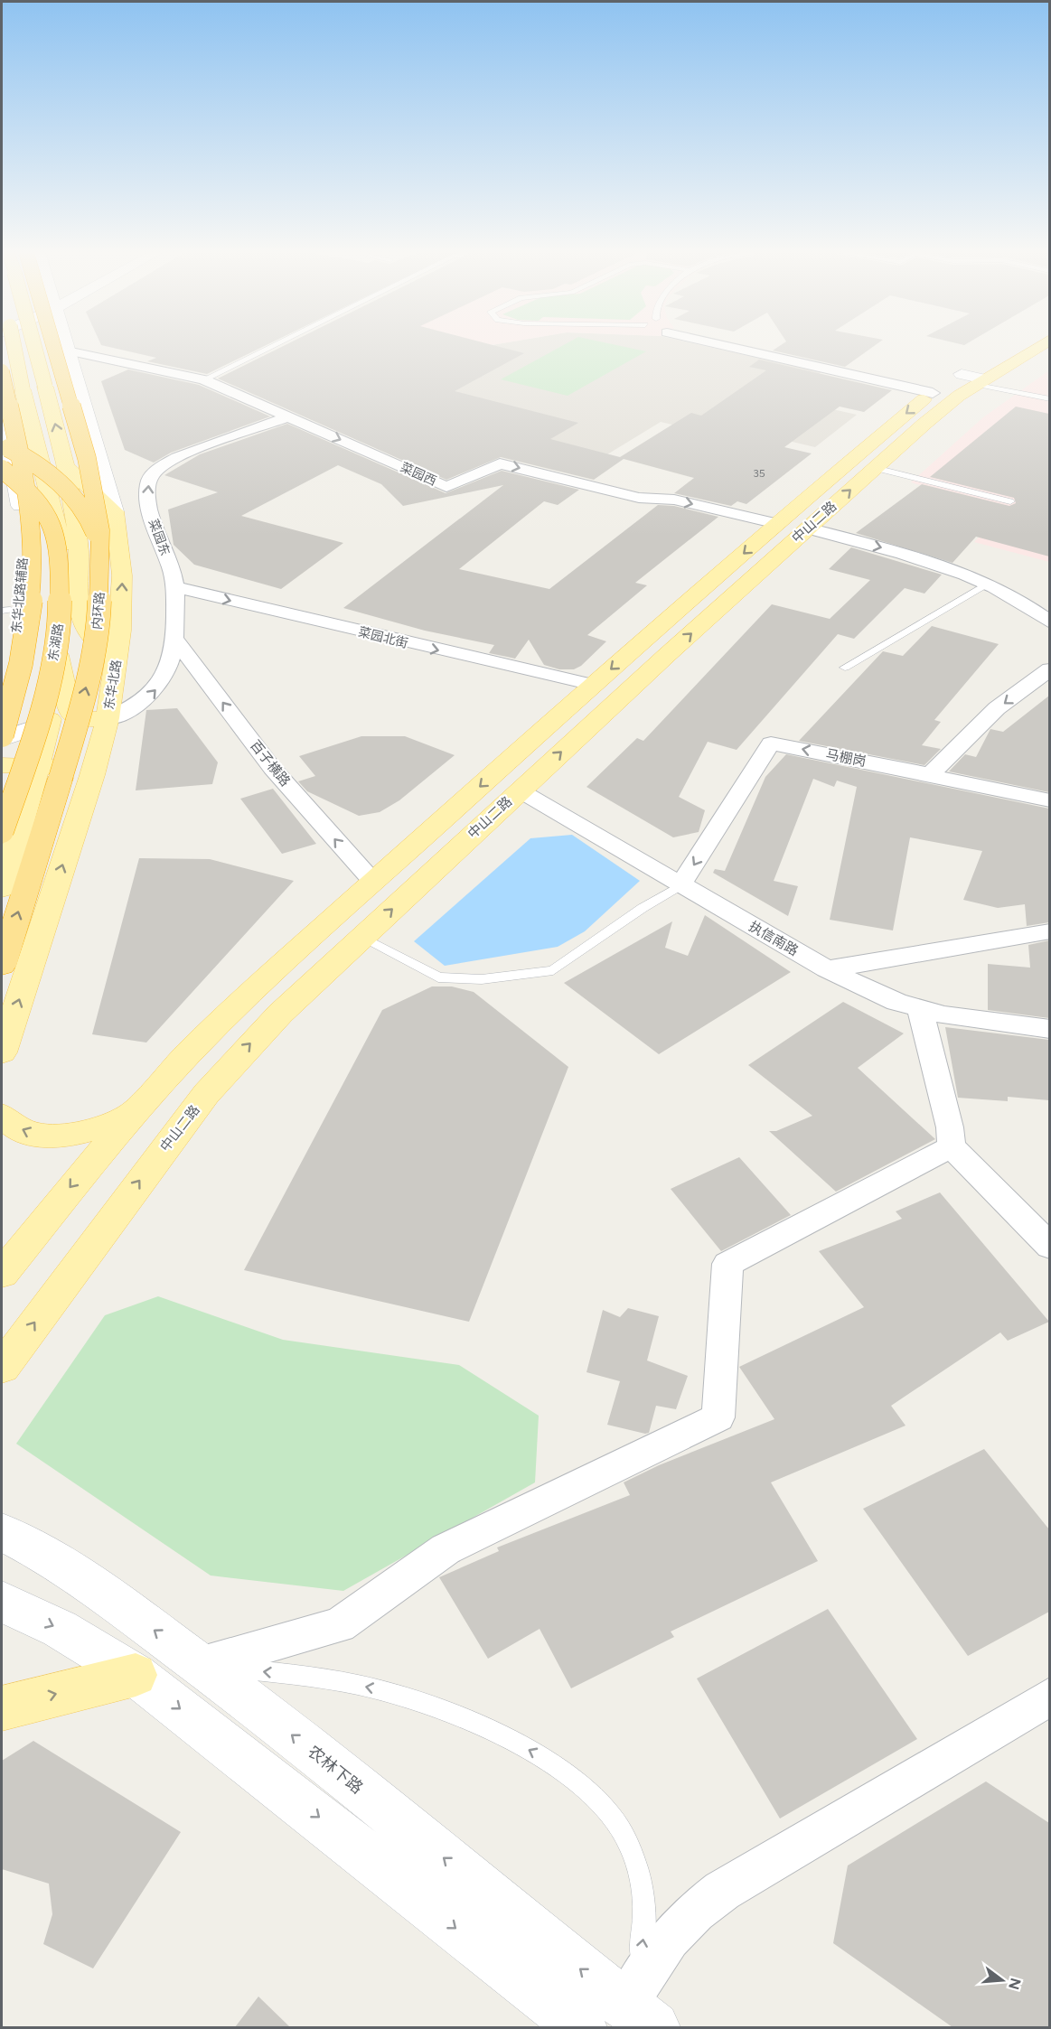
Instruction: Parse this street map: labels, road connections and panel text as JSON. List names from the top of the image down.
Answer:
{
  "streets": {
    "highway": ["内环路", "东湖路"],
    "main road": [
      "中山二路",
      "东华北路辅路",
      "东华北路",
      "农林下路"
    ],
    "street": [
      "菜园西",
      "菜园东",
      "菜园北街",
      "马棚岗",
      "百子横路",
      "执信南路"
    ]
  },
  "crossings": [
    ["菜园西", "中山二路"],
    ["菜园西", "菜园东"],
    ["中山二路", "菜园北街"],
    ["中山二路", "百子横路"],
    ["中山二路", "执信南路"],
    ["菜园东", "菜园北街"],
    ["菜园东", "东华北路"],
    ["菜园东", "百子横路"],
    ["马棚岗", "执信南路"]
  ],
  "one_way": [
    "菜园西",
    "菜园东",
    "菜园北街",
    "马棚岗",
    "百子横路"
  ],
  "house_numbers": ["35"],
  "north": "right"
}
